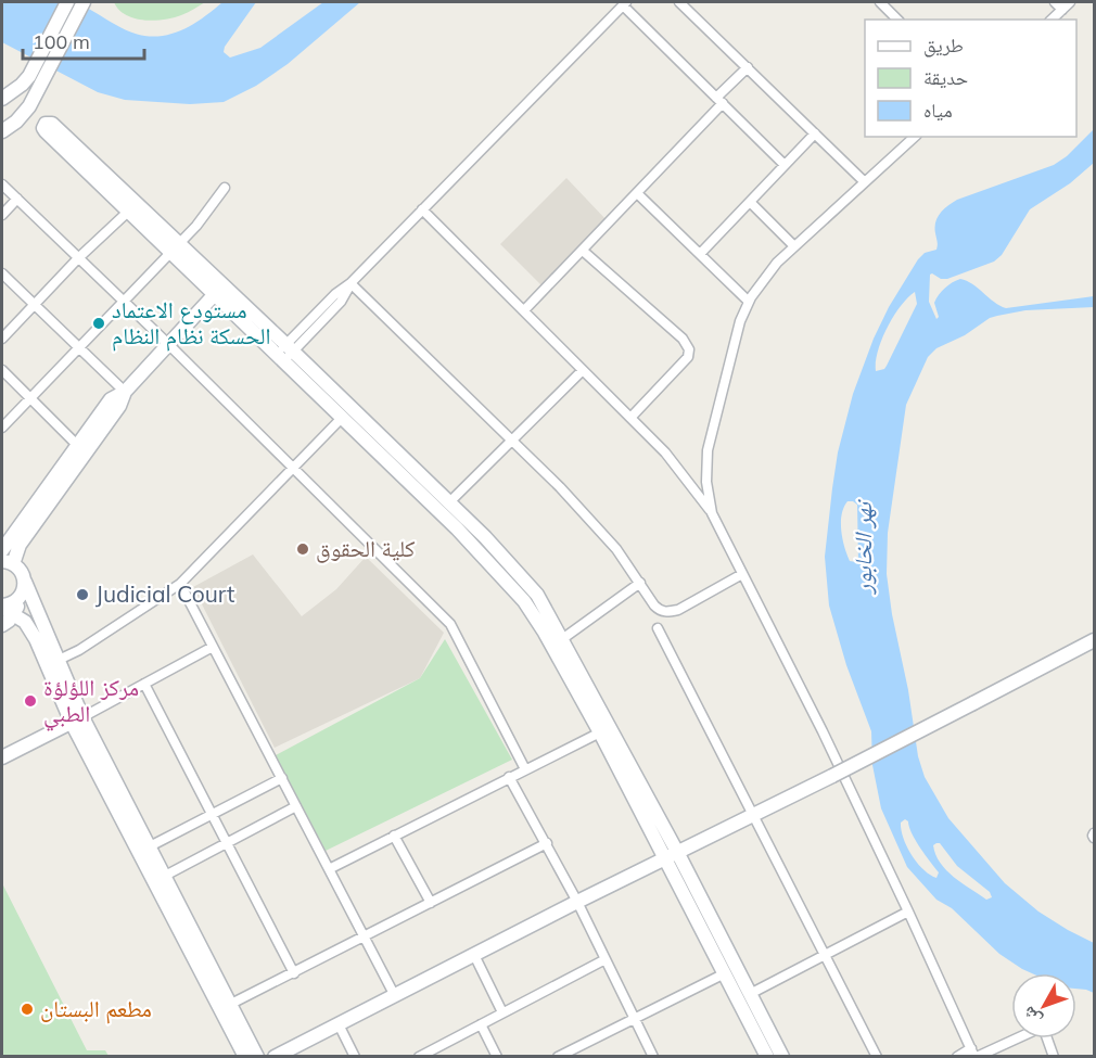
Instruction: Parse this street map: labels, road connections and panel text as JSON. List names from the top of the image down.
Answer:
{
  "water": ["نهر الخابور"],
  "places": [
    "مستودع الاعتماد الحسكة نظام النظام",
    "كلية الحقوق",
    "Judicial Court",
    "مركز اللؤلؤة الطبي",
    "مطعم البستان"
  ],
  "legend": ["طريق", "حديقة", "مياه"],
  "scale_bar": "100 m",
  "north": "bottom left"
}
